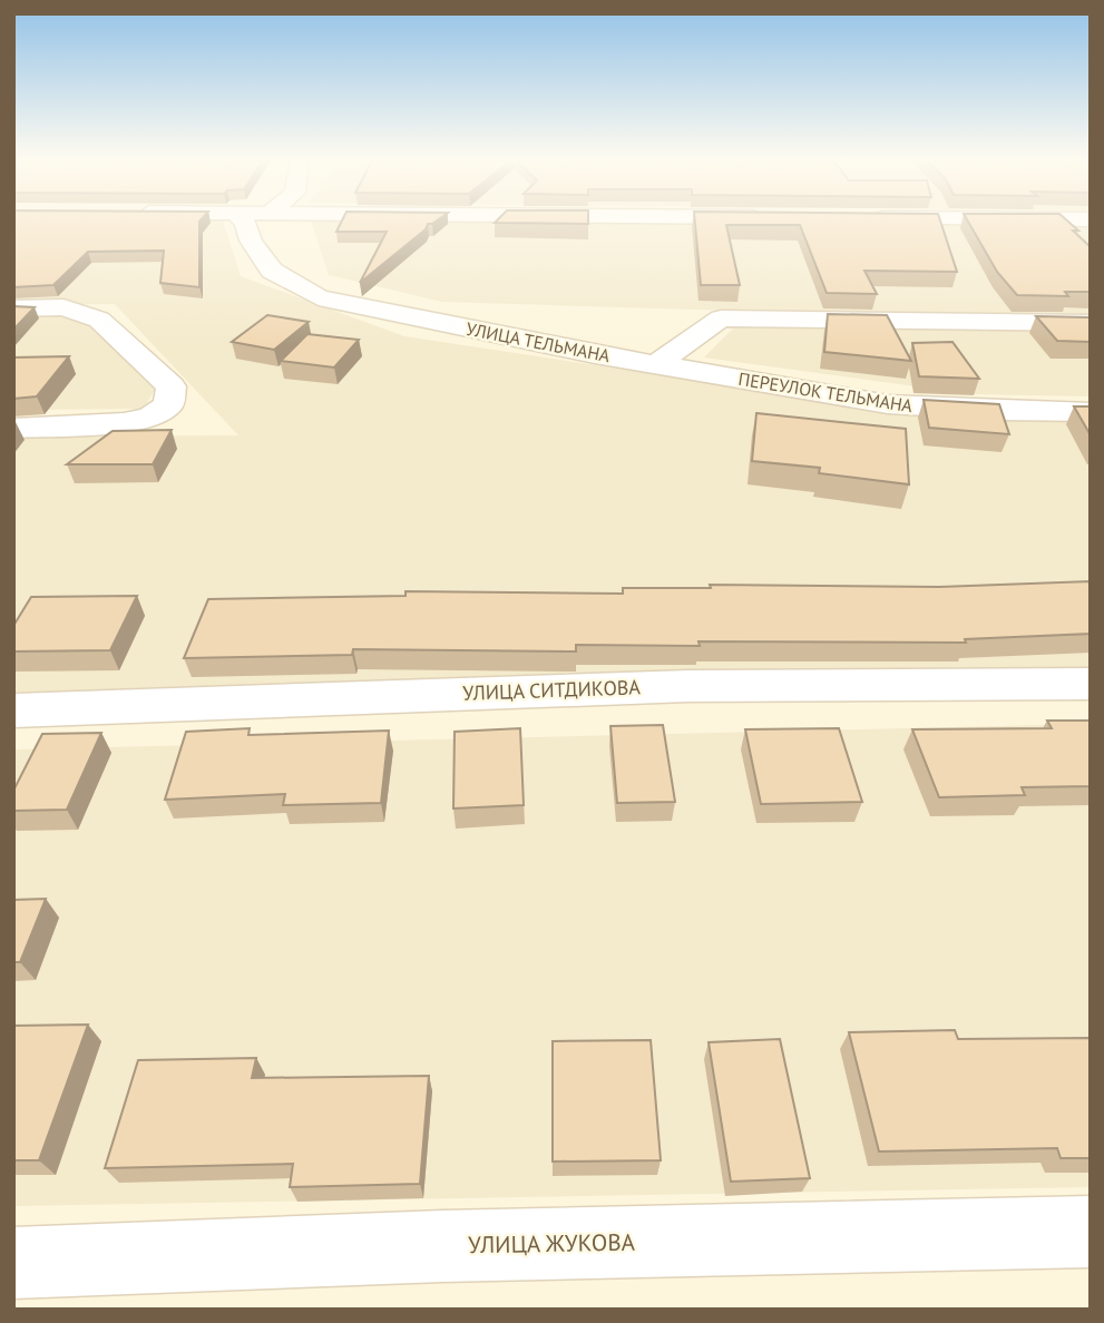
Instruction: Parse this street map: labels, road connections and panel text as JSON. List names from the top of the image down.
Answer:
{
  "streets": {
    "street": [
      "УЛИЦА ТЕЛЬМАНА",
      "ПЕРЕУЛОК ТЕЛЬМАНА",
      "УЛИЦА СИТДИКОВА",
      "УЛИЦА ЖУКОВА"
    ]
  },
  "crossings": [
    ["УЛИЦА ТЕЛЬМАНА", "ПЕРЕУЛОК ТЕЛЬМАНА"]
  ]
}
